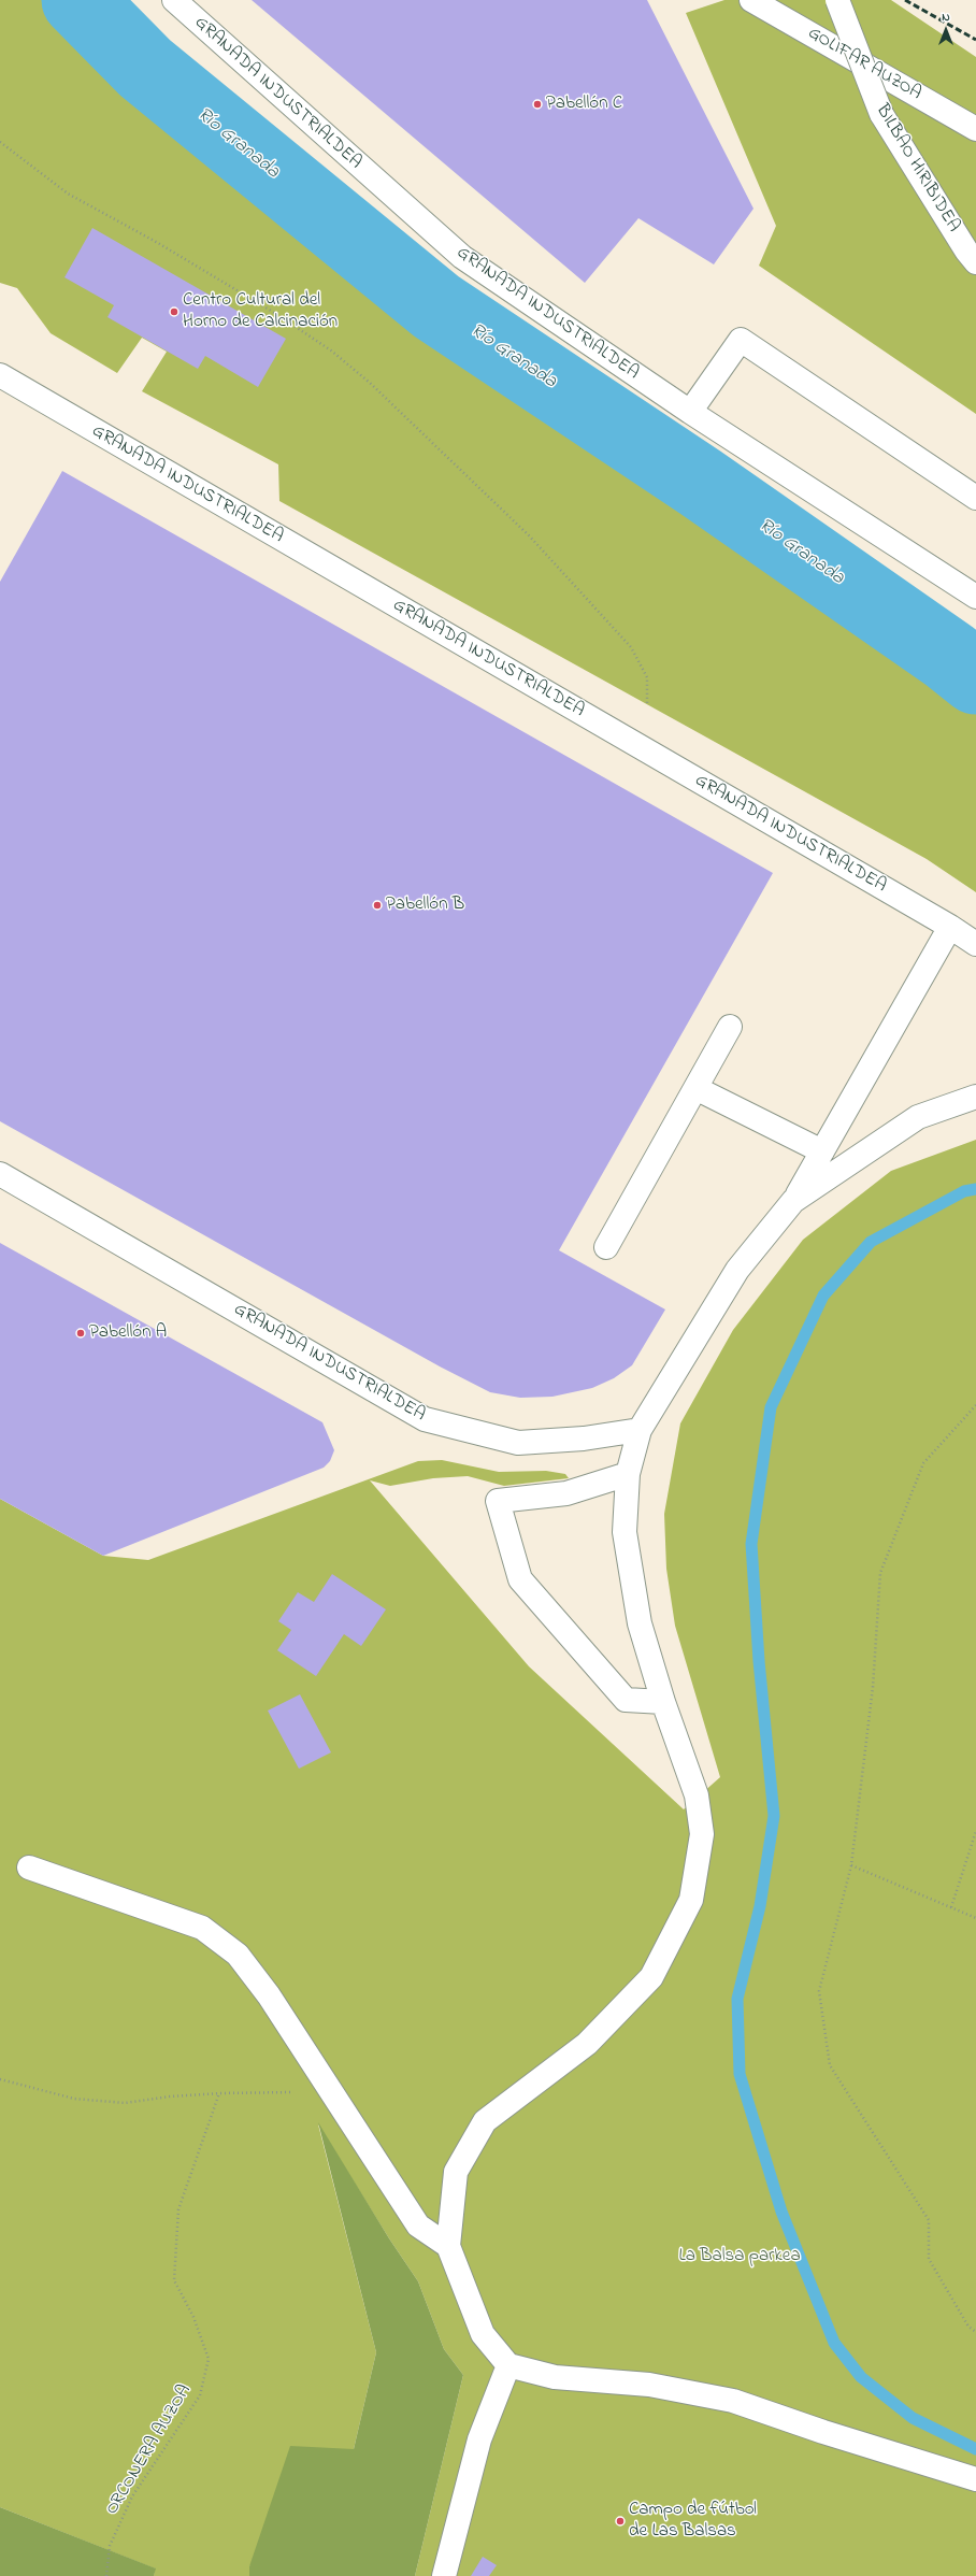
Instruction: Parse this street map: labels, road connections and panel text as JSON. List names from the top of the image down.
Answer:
{
  "streets": {
    "street": ["GOLIFAR AUZOA", "GRANADA INDUSTRIALDEA", "BILBAO HIRIBIDEA"],
    "path": ["ORCONERA AUZOA"]
  },
  "water": ["Río Granada"],
  "parks": ["La Balsa parkea"],
  "places": [
    "Pabellón C",
    "Centro Cultural del Horno de Calcinación",
    "Pabellón B",
    "Pabellón A",
    "Campo de fútbol de Las Balsas"
  ],
  "north": "top"
}
